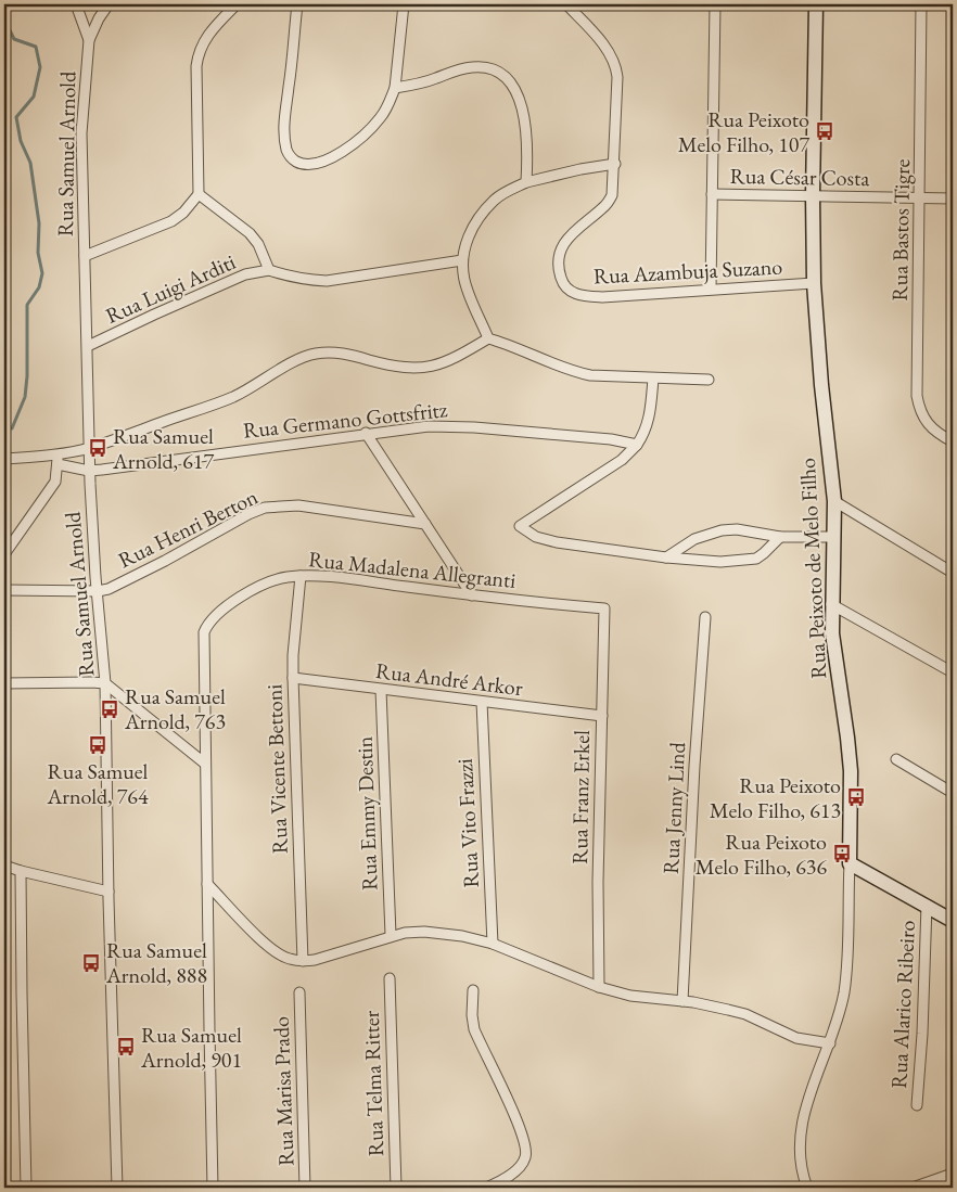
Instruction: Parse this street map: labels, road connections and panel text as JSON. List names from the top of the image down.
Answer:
{
  "streets": {
    "street": [
      "Rua Samuel Arnold",
      "Rua César Costa",
      "Rua Bastos Tigre",
      "Rua Azambuja Suzano",
      "Rua Luigi Arditi",
      "Rua Germano Gottsfritz",
      "Rua Henri Berton",
      "Rua Peixoto de Melo Filho",
      "Rua Madalena Allegranti",
      "Rua André Arkor",
      "Rua Vicente Bettoni",
      "Rua Franz Erkel",
      "Rua Jenny Lind",
      "Rua Emmy Destin",
      "Rua Vito Frazzi",
      "Rua Alarico Ribeiro",
      "Rua Telma Ritter",
      "Rua Marisa Prado"
    ]
  },
  "crossings": [
    ["Rua Samuel Arnold", "Rua Luigi Arditi"],
    ["Rua Samuel Arnold", "Rua Germano Gottsfritz"],
    ["Rua Samuel Arnold", "Rua Henri Berton"],
    ["Rua César Costa", "Rua Bastos Tigre"],
    ["Rua César Costa", "Rua Peixoto de Melo Filho"],
    ["Rua Azambuja Suzano", "Rua Peixoto de Melo Filho"],
    ["Rua Madalena Allegranti", "Rua Vicente Bettoni"],
    ["Rua Madalena Allegranti", "Rua Franz Erkel"],
    ["Rua André Arkor", "Rua Vicente Bettoni"],
    ["Rua André Arkor", "Rua Franz Erkel"],
    ["Rua André Arkor", "Rua Emmy Destin"],
    ["Rua André Arkor", "Rua Vito Frazzi"]
  ],
  "places": {
    "bus stop": [
      "Rua Peixoto Melo Filho, 107",
      "Rua Samuel Arnold, 617",
      "Rua Samuel Arnold, 763",
      "Rua Samuel Arnold, 764",
      "Rua Peixoto Melo Filho, 613",
      "Rua Peixoto Melo Filho, 636",
      "Rua Samuel Arnold, 888",
      "Rua Samuel Arnold, 901"
    ]
  }
}
